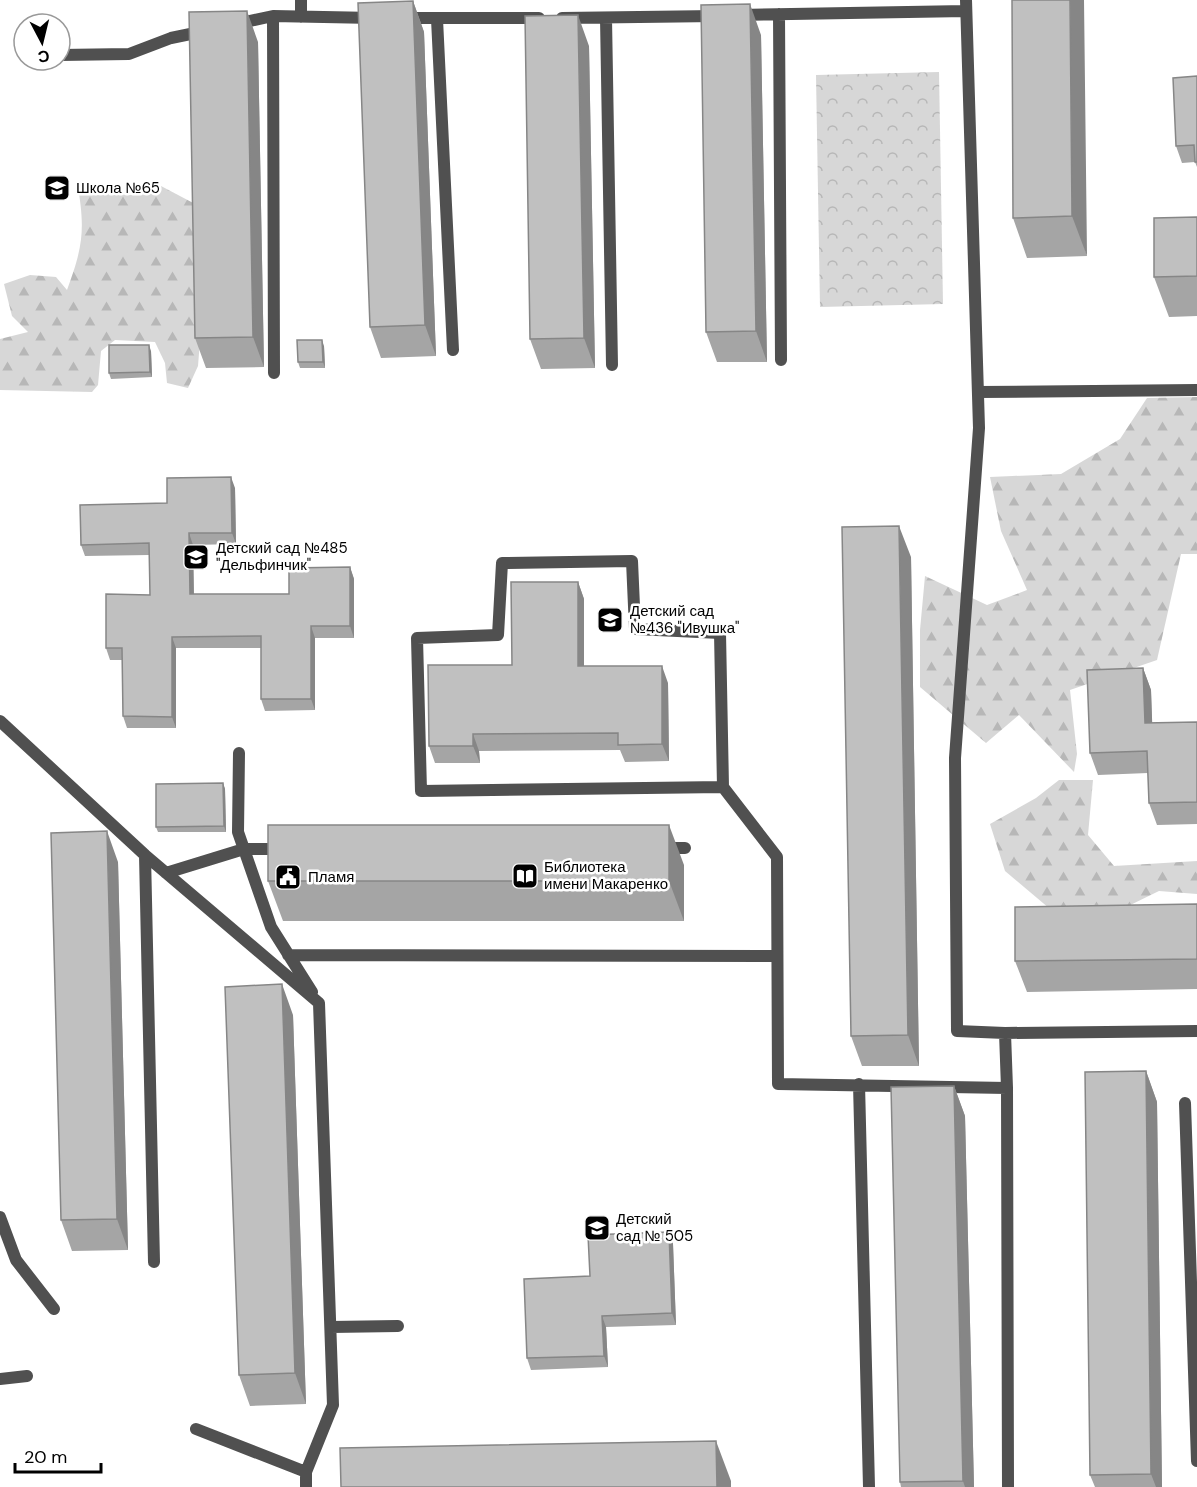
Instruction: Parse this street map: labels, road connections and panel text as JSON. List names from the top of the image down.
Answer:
{
  "places": {
    "school or university": [
      "Школа №65",
      "Детский сад №485 \"Дельфинчик\"",
      "Детский сад №436 \"Ивушка\"",
      "Детский сад № 505"
    ],
    "library": ["Библиотека имени Макаренко"],
    "public building": ["Пламя"]
  },
  "scale_bar": "20 m",
  "north": "bottom"
}
